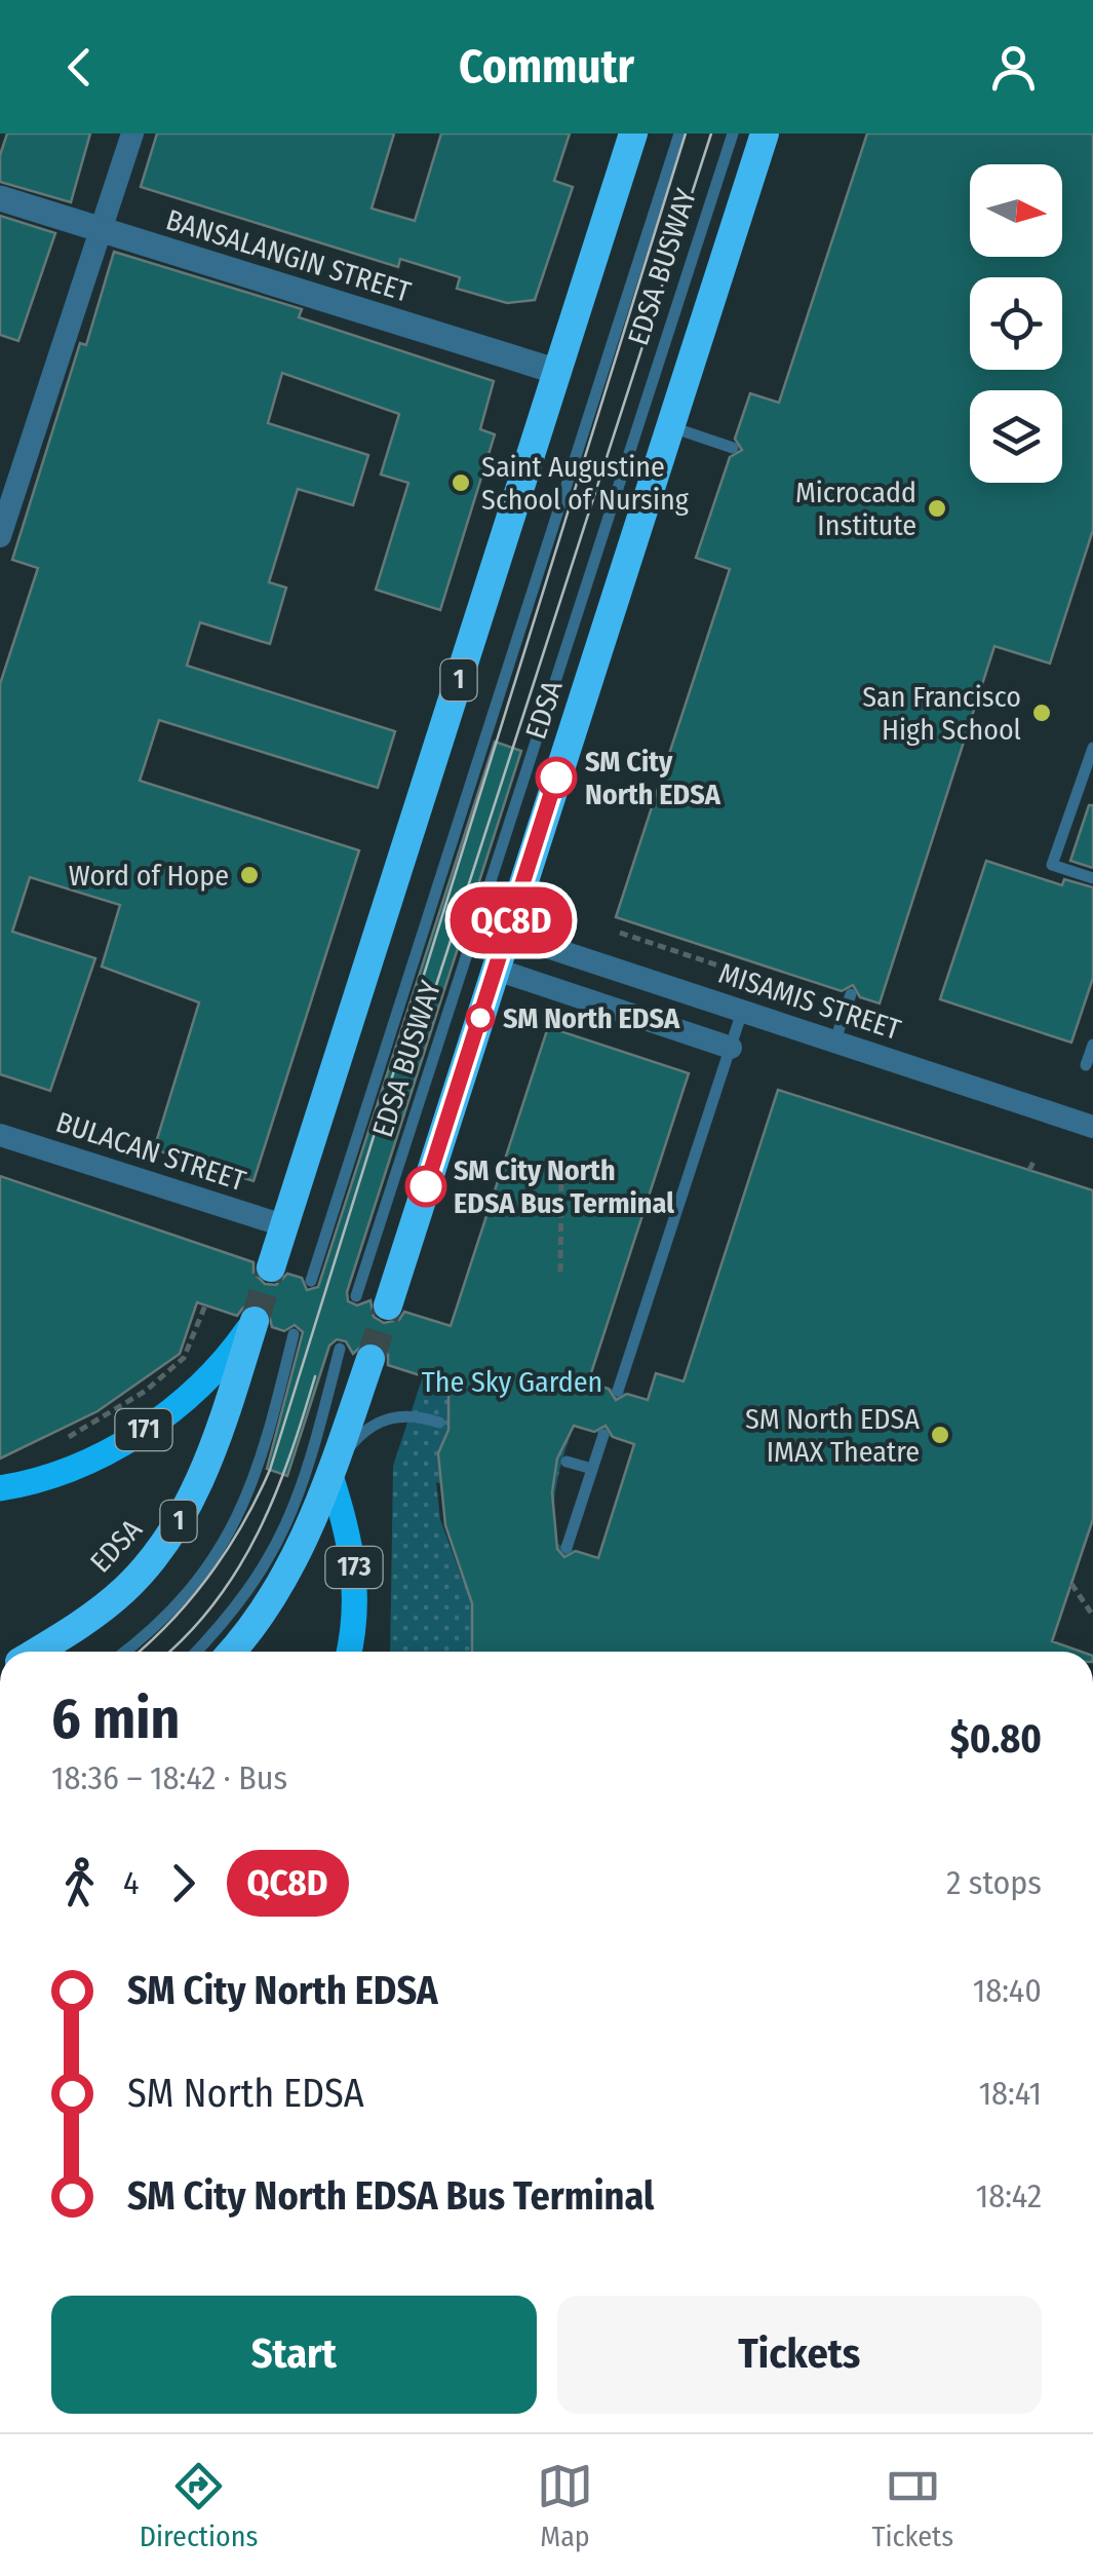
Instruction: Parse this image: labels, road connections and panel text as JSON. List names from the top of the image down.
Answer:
{
  "streets": {
    "highway": ["1", "EDSA"],
    "main road": ["171", "173"],
    "street": ["BANSALANGIN STREET", "MISAMIS STREET", "BULACAN STREET"],
    "lane": ["EDSA BUSWAY"]
  },
  "crossings": [
    ["BANSALANGIN STREET", "1"],
    ["1", "BULACAN STREET"],
    ["EDSA", "MISAMIS STREET"],
    ["EDSA", "171"]
  ],
  "parks": ["The Sky Garden"],
  "places": [
    "Saint Augustine School of Nursing",
    "Microcadd Institute",
    "San Francisco High School",
    "SM City North EDSA",
    "Word of Hope",
    "SM North EDSA",
    "SM City North EDSA Bus Terminal",
    "SM North EDSA IMAX Theatre"
  ],
  "lines": ["bus line QC8D"],
  "north": "right",
  "page": {
    "header": "Commutr",
    "on_map": "QC8D",
    "heading": ["6 min", "18:36 – 18:42 · Bus", "$0.80"],
    "legs": ["4", "QC8D", "2 stops"],
    "list": [
      {
        "name": "SM City North EDSA",
        "value": "18:40"
      },
      {
        "name": "SM North EDSA",
        "value": "18:41"
      },
      {
        "name": "SM City North EDSA Bus Terminal",
        "value": "18:42"
      }
    ],
    "buttons": ["Start", "Tickets"],
    "tabs": ["Directions", "Map", "Tickets"]
  }
}
